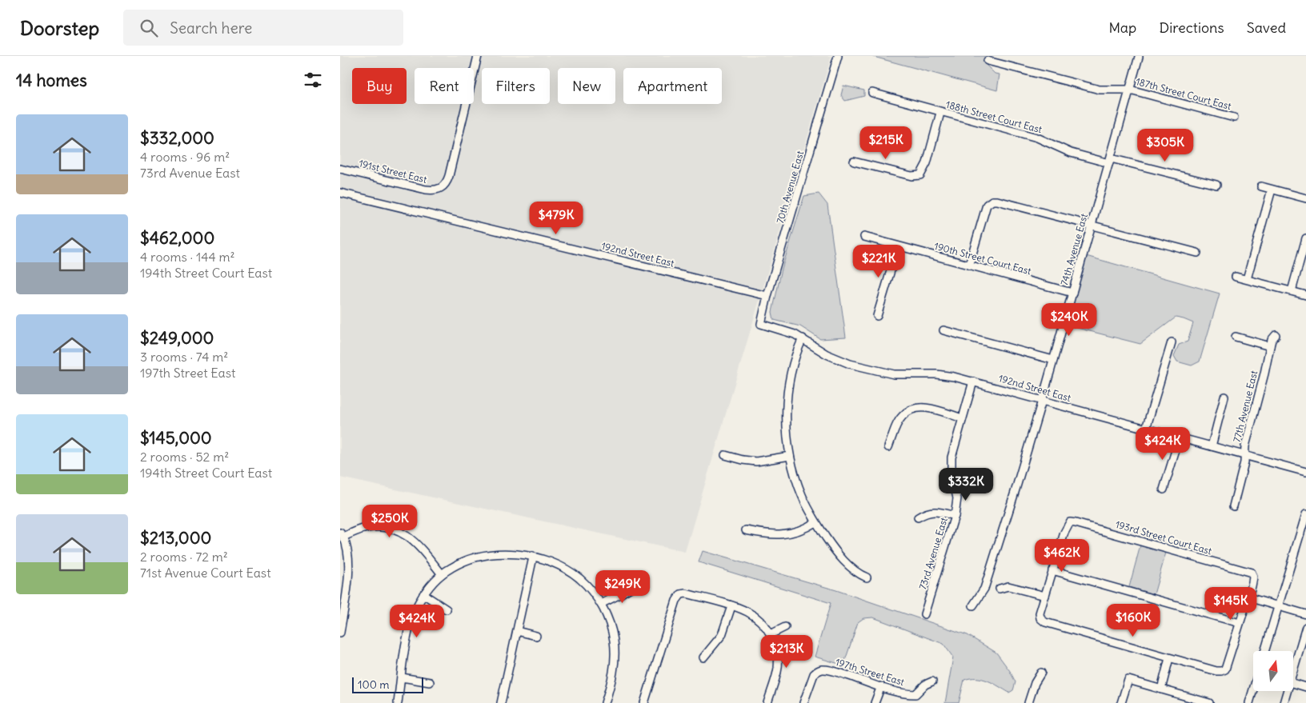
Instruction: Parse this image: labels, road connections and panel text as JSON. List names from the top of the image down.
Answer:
{
  "streets": {
    "street": [
      "187th Street Court East",
      "188th Street Court East",
      "191st Street East",
      "70th Avenue East",
      "74th Avenue East",
      "192nd Street East",
      "190th Street Court East",
      "77th Avenue East",
      "193rd Street Court East",
      "73rd Avenue East",
      "197th Street East"
    ]
  },
  "crossings": [
    ["187th Street Court East", "74th Avenue East"],
    ["188th Street Court East", "74th Avenue East"],
    ["70th Avenue East", "192nd Street East"],
    ["74th Avenue East", "192nd Street East"],
    ["74th Avenue East", "190th Street Court East"],
    ["192nd Street East", "77th Avenue East"],
    ["192nd Street East", "73rd Avenue East"]
  ],
  "scale_bar": "100 m",
  "north": "top",
  "page": {
    "header": "Doorstep",
    "search": "Search here",
    "nav": ["Map", "Directions", "Saved"],
    "heading": "14 homes",
    "chip": [
      "Buy",
      "Rent",
      "Filters",
      "New",
      "Apartment"
    ],
    "list": [
      {
        "name": "$332,000",
        "note": "4 rooms · 96 m² · 73rd Avenue East"
      },
      {
        "name": "$462,000",
        "note": "4 rooms · 144 m² · 194th Street Court East"
      },
      {
        "name": "$249,000",
        "note": "3 rooms · 74 m² · 197th Street East"
      },
      {
        "name": "$145,000",
        "note": "2 rooms · 52 m² · 194th Street Court East"
      },
      {
        "name": "$213,000",
        "note": "2 rooms · 72 m² · 71st Avenue Court East"
      }
    ],
    "price": [
      "$215K",
      "$305K",
      "$479K",
      "$221K",
      "$240K",
      "$424K",
      "$332K",
      "$250K",
      "$462K",
      "$249K",
      "$145K",
      "$160K",
      "$424K",
      "$213K"
    ],
    "scale": "100 m"
  }
}
